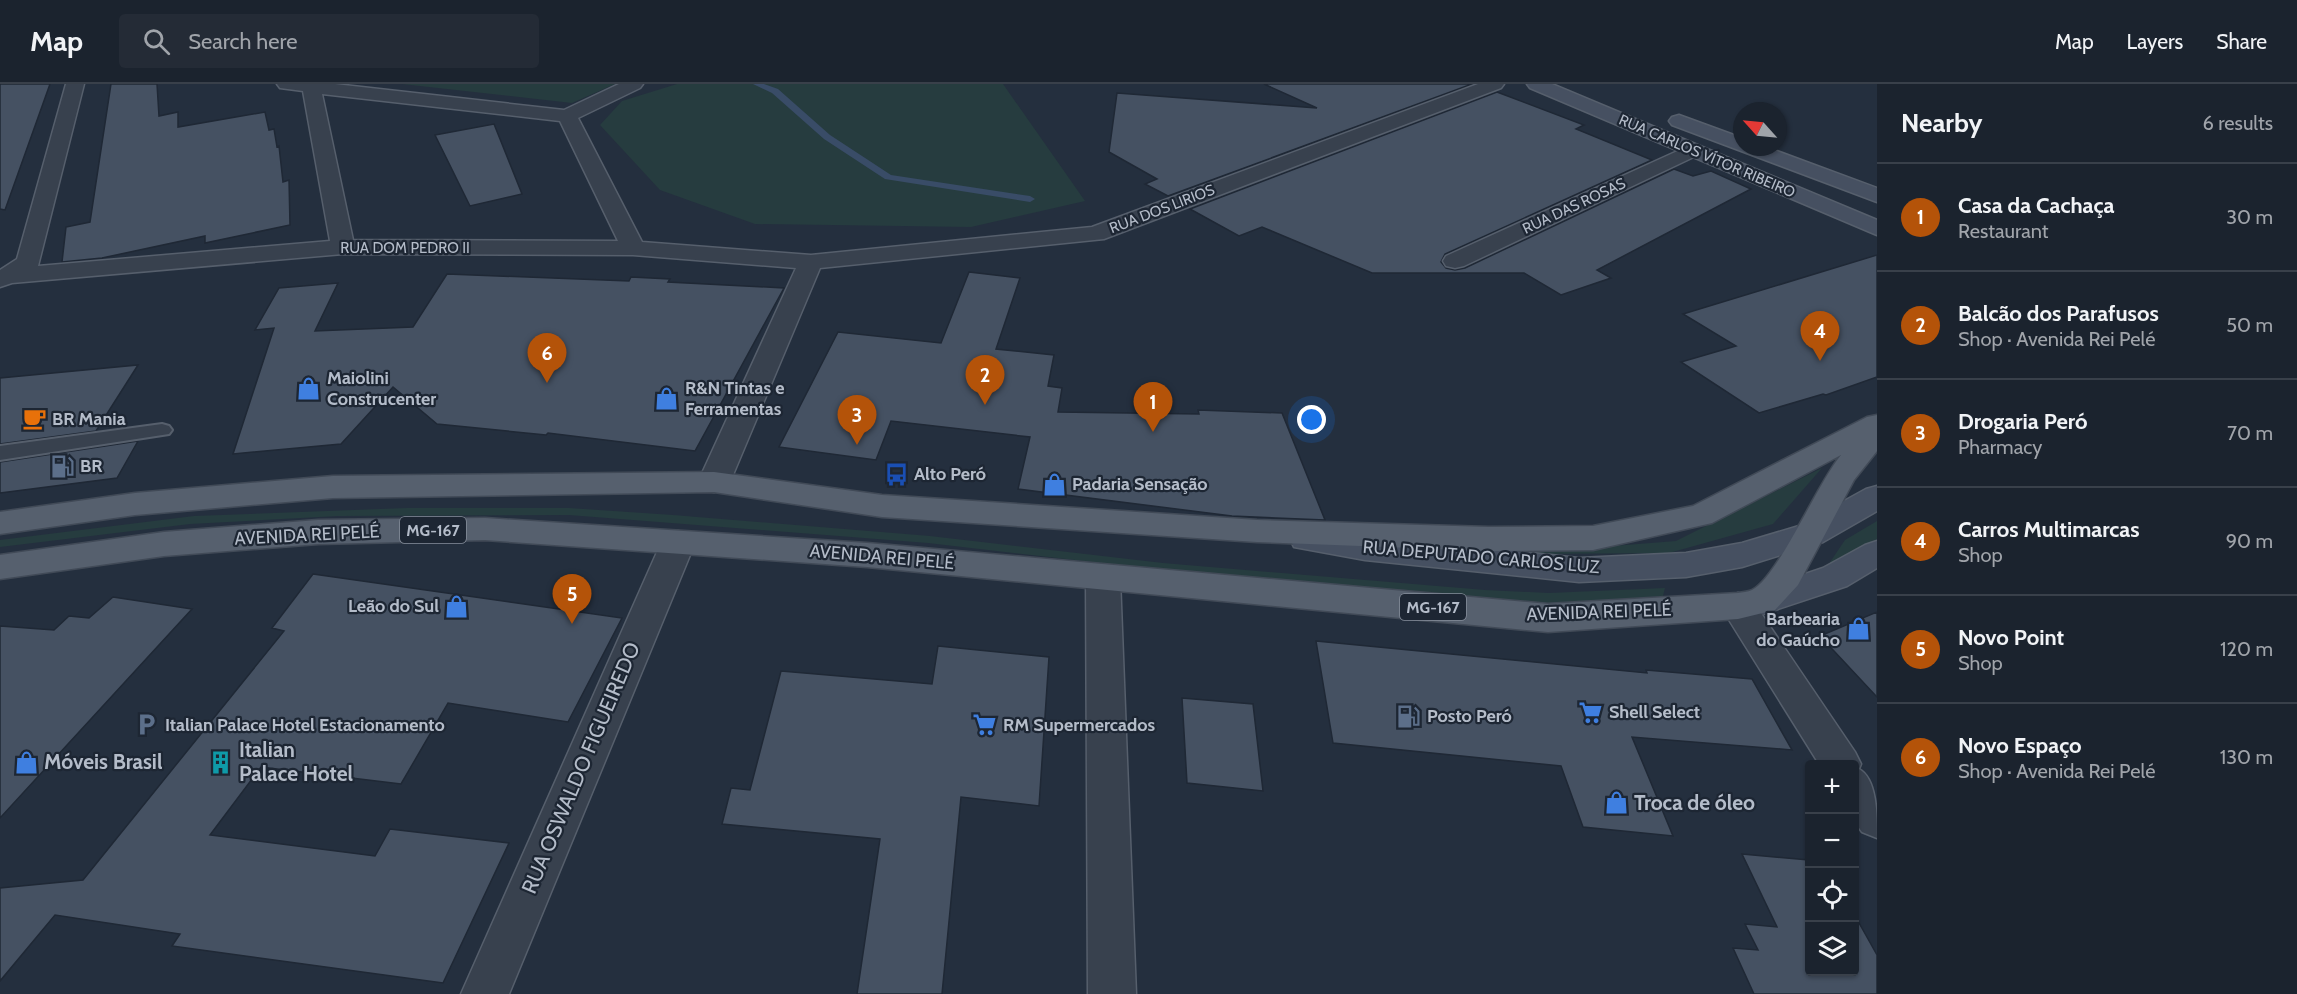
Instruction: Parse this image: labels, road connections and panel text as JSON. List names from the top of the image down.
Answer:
{
  "streets": {
    "main road": ["MG-167", "AVENIDA REI PELÉ", "RUA DEPUTADO CARLOS LUZ"],
    "street": [
      "RUA CARLOS VÍTOR RIBEIRO",
      "RUA DAS ROSAS",
      "RUA DOS LIRIOS",
      "RUA DOM PEDRO II",
      "RUA OSWALDO FIGUEIREDO"
    ]
  },
  "crossings": [
    ["RUA CARLOS VÍTOR RIBEIRO", "RUA DAS ROSAS"],
    ["RUA DOS LIRIOS", "RUA DOM PEDRO II"],
    ["AVENIDA REI PELÉ", "RUA DEPUTADO CARLOS LUZ"],
    ["AVENIDA REI PELÉ", "RUA OSWALDO FIGUEIREDO"]
  ],
  "places": {
    "shop": [
      "Maiolini Construcenter",
      "R&N Tintas e Ferramentas",
      "Padaria Sensação",
      "Leão do Sul",
      "Barbearia do Gaúcho",
      "Móveis Brasil",
      "Troca de óleo"
    ],
    "cafe": ["BR Mania"],
    "fuel station": ["BR", "Posto Peró"],
    "bus stop": ["Alto Peró"],
    "supermarket": ["Shell Select", "RM Supermercados"],
    "parking": ["Italian Palace Hotel Estacionamento"],
    "building": ["Italian Palace Hotel"]
  },
  "north": "top left",
  "page": {
    "header": "Map",
    "search": "Search here",
    "nav": ["Map", "Layers", "Share"],
    "heading": ["Nearby", "6 results"],
    "list": [
      {
        "mark": "1",
        "name": "Casa da Cachaça",
        "note": "Restaurant",
        "value": "30 m"
      },
      {
        "mark": "2",
        "name": "Balcão dos Parafusos",
        "note": "Shop · Avenida Rei Pelé",
        "value": "50 m"
      },
      {
        "mark": "3",
        "name": "Drogaria Peró",
        "note": "Pharmacy",
        "value": "70 m"
      },
      {
        "mark": "4",
        "name": "Carros Multimarcas",
        "note": "Shop",
        "value": "90 m"
      },
      {
        "mark": "5",
        "name": "Novo Point",
        "note": "Shop",
        "value": "120 m"
      },
      {
        "mark": "6",
        "name": "Novo Espaço",
        "note": "Shop · Avenida Rei Pelé",
        "value": "130 m"
      }
    ],
    "pins": [
      "4",
      "6",
      "2",
      "1",
      "3",
      "5"
    ],
    "map_buttons": ["+", "−"]
  }
}
